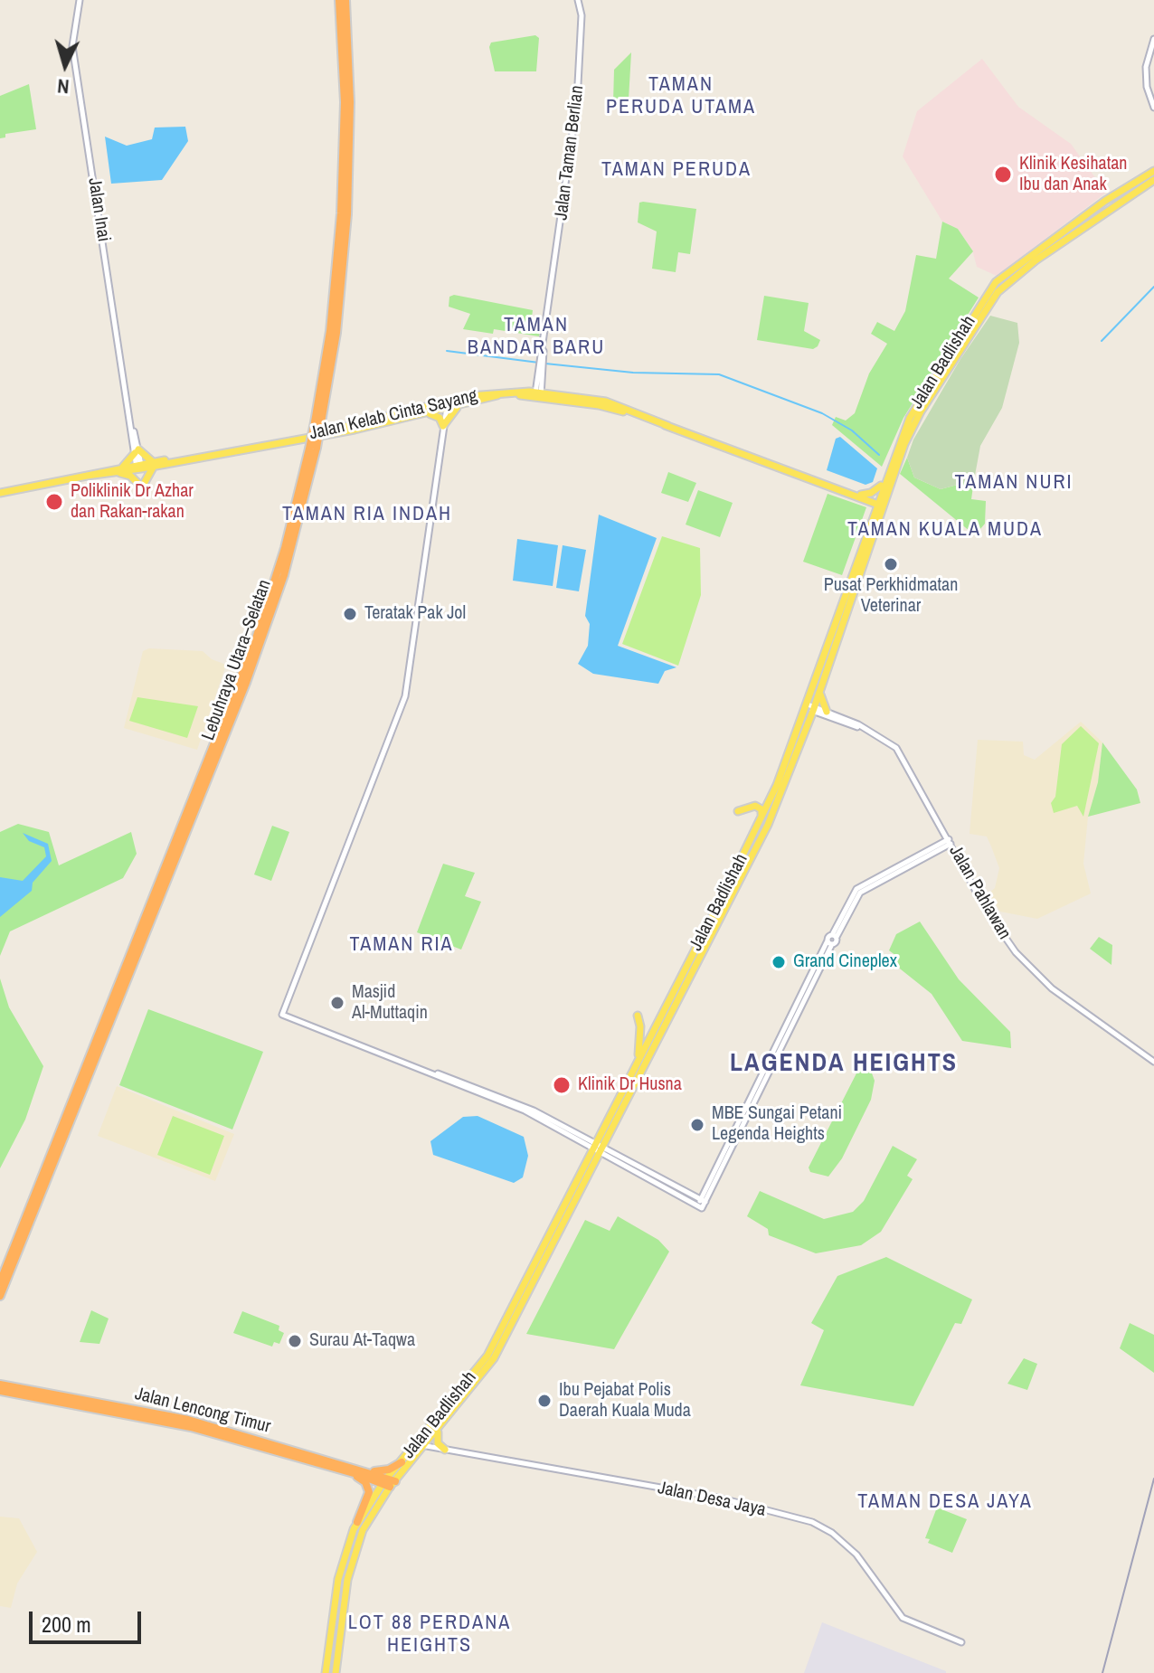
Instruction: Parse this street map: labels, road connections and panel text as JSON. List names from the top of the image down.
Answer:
{
  "streets": {
    "highway": ["Lebuhraya Utara–Selatan", "Jalan Lencong Timur"],
    "main road": ["Jalan Badlishah", "Jalan Kelab Cinta Sayang"],
    "street": [
      "Jalan Taman Berlian",
      "Jalan Inai",
      "Jalan Pahlawan",
      "Jalan Desa Jaya"
    ]
  },
  "crossings": [
    ["Jalan Taman Berlian", "Jalan Kelab Cinta Sayang"],
    ["Jalan Inai", "Jalan Kelab Cinta Sayang"],
    ["Jalan Badlishah", "Jalan Kelab Cinta Sayang"],
    ["Jalan Badlishah", "Jalan Pahlawan"],
    ["Jalan Badlishah", "Jalan Lencong Timur"],
    ["Jalan Badlishah", "Jalan Desa Jaya"]
  ],
  "districts": [
    "TAMAN PERUDA UTAMA",
    "TAMAN PERUDA",
    "TAMAN BANDAR BARU",
    "TAMAN NURI",
    "TAMAN RIA INDAH",
    "TAMAN KUALA MUDA",
    "TAMAN RIA",
    "LAGENDA HEIGHTS",
    "TAMAN DESA JAYA",
    "LOT 88 PERDANA HEIGHTS"
  ],
  "places": [
    "Klinik Kesihatan Ibu dan Anak",
    "Poliklinik Dr Azhar dan Rakan-rakan",
    "Pusat Perkhidmatan Veterinar",
    "Teratak Pak Jol",
    "Grand Cineplex",
    "Masjid Al-Muttaqin",
    "Klinik Dr Husna",
    "MBE Sungai Petani Legenda Heights",
    "Surau At-Taqwa",
    "Ibu Pejabat Polis Daerah Kuala Muda"
  ],
  "scale_bar": "200 m",
  "north": "bottom"
}
